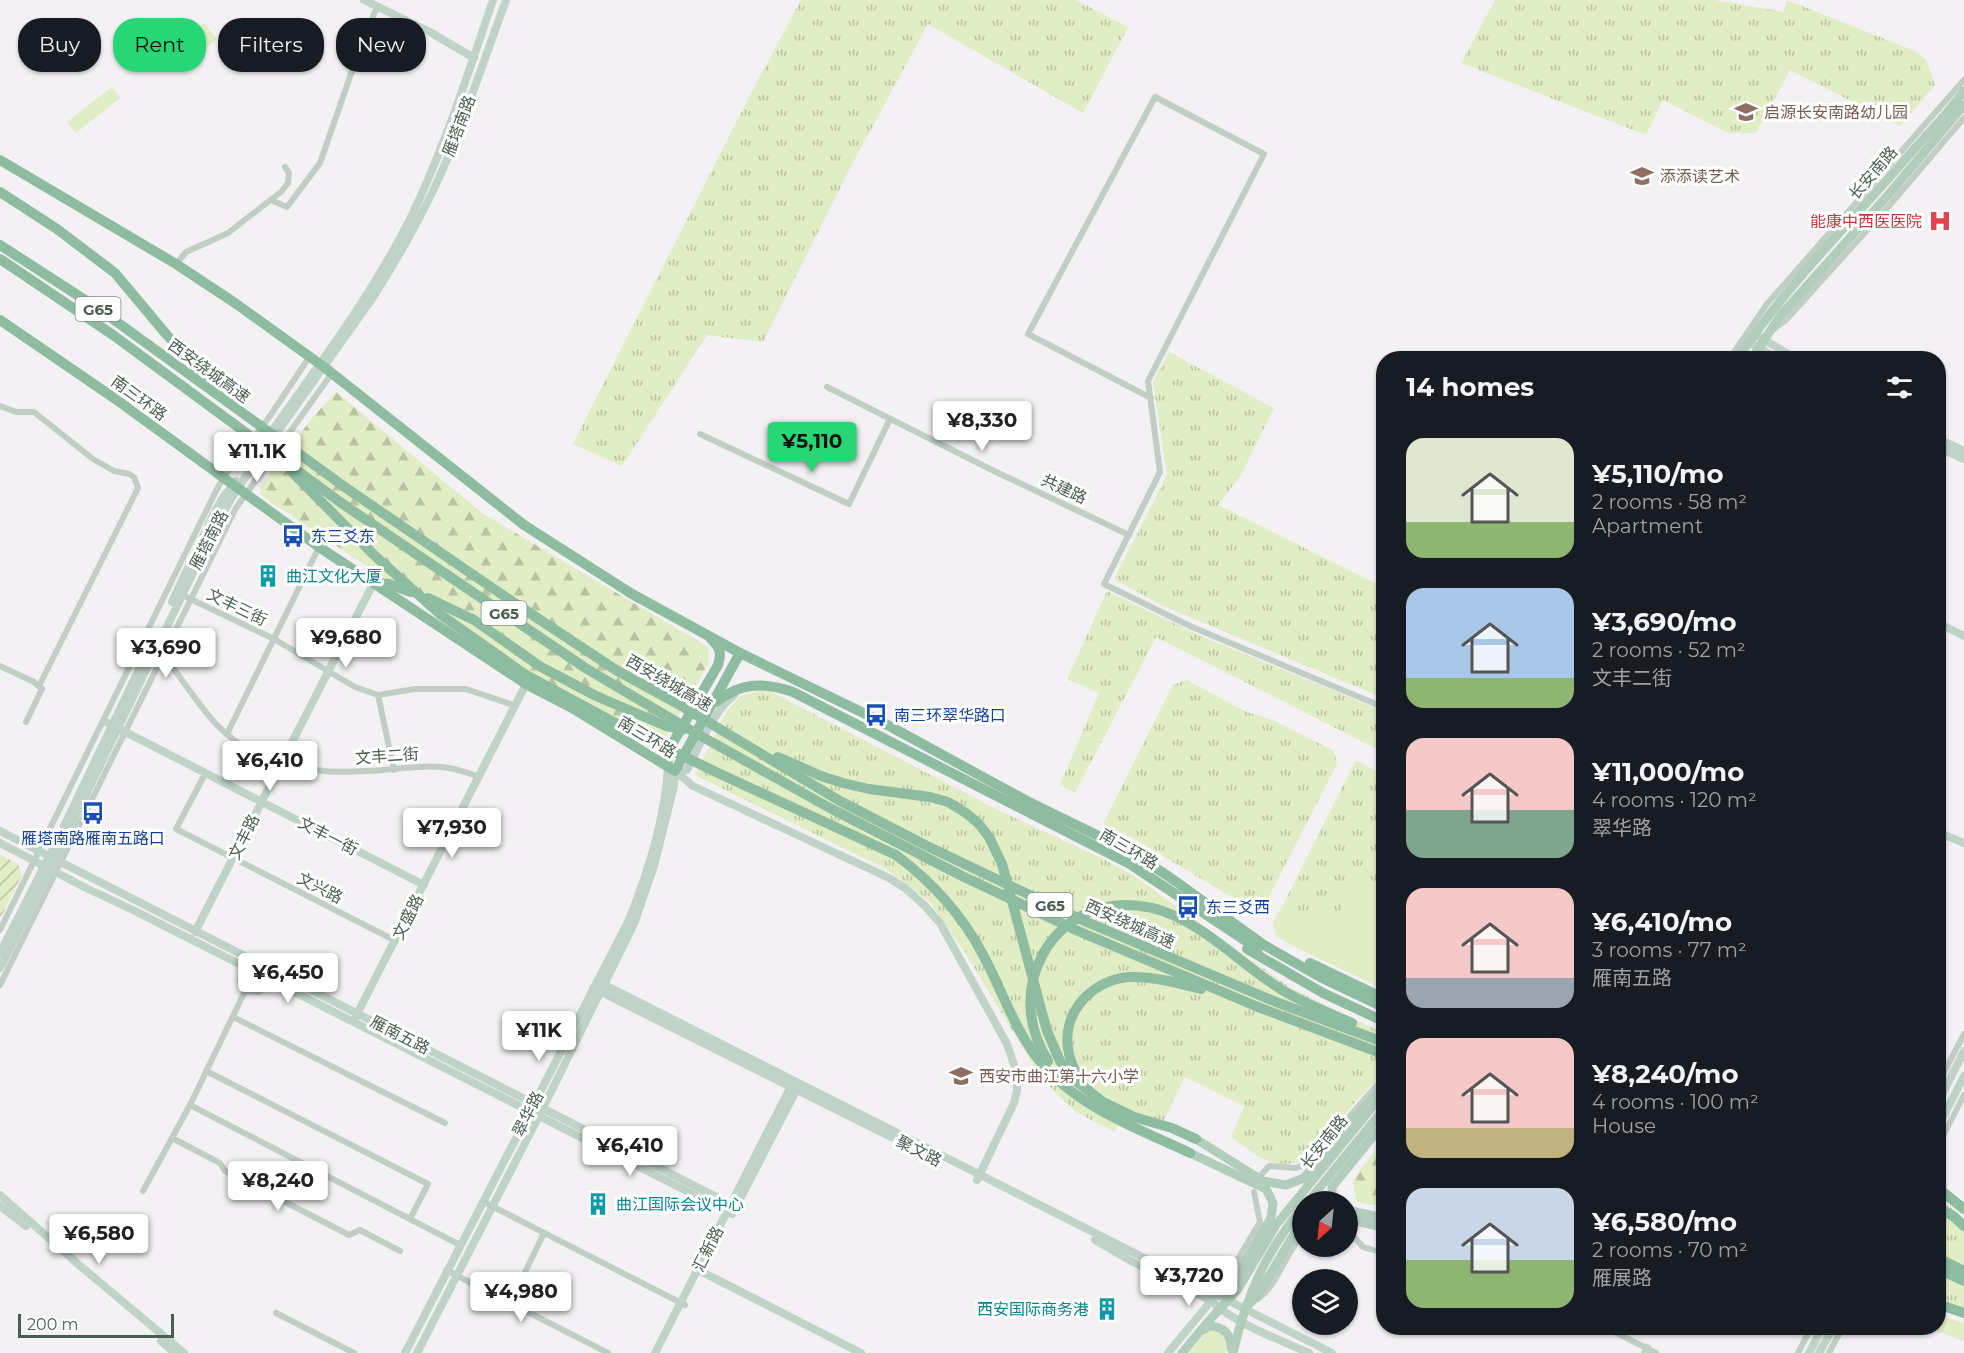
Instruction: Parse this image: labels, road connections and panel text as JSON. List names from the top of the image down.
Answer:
{
  "streets": {
    "highway": ["G65", "西安绕城高速", "南三环路"],
    "main road": [
      "雁塔南路",
      "长安南路",
      "文丰一街",
      "文丰路",
      "文盛路",
      "雁南五路",
      "翠华路",
      "聚文路",
      "汇新路"
    ],
    "street": [
      "共建路",
      "文丰三街",
      "文丰二街",
      "文兴路"
    ]
  },
  "crossings": [
    ["雁塔南路", "南三环路"],
    ["雁塔南路", "文丰三街"],
    ["雁塔南路", "文丰一街"],
    ["雁塔南路", "雁南五路"],
    ["长安南路", "聚文路"],
    ["南三环路", "文丰路"],
    ["南三环路", "文盛路"],
    ["南三环路", "翠华路"],
    ["文丰三街", "文丰路"],
    ["文丰三街", "文盛路"],
    ["文丰二街", "文丰路"],
    ["文丰二街", "文盛路"],
    ["文丰一街", "文丰路"],
    ["文丰一街", "文兴路"],
    ["文丰一街", "文盛路"],
    ["文丰路", "文兴路"],
    ["文丰路", "雁南五路"],
    ["文兴路", "文盛路"],
    ["文盛路", "雁南五路"],
    ["雁南五路", "翠华路"],
    ["雁南五路", "汇新路"],
    ["翠华路", "聚文路"],
    ["聚文路", "汇新路"]
  ],
  "places": {
    "school or university": ["启源长安南路幼儿园", "添添读艺术", "西安市曲江第十六小学"],
    "hospital": ["能康中西医医院"],
    "bus stop": [
      "东三爻东",
      "南三环翠华路口",
      "雁塔南路雁南五路口",
      "东三爻西"
    ],
    "building": ["曲江文化大厦", "曲江国际会议中心", "西安国际商务港"]
  },
  "scale_bar": "200 m",
  "north": "bottom left",
  "page": {
    "chip": [
      "Buy",
      "Rent",
      "Filters",
      "New"
    ],
    "heading": "14 homes",
    "price": [
      "¥8,330",
      "¥5,110",
      "¥11.1K",
      "¥9,680",
      "¥3,690",
      "¥6,410",
      "¥7,930",
      "¥6,450",
      "¥11K",
      "¥6,410",
      "¥8,240",
      "¥6,580",
      "¥3,720",
      "¥4,980"
    ],
    "list": [
      {
        "name": "¥5,110/mo",
        "note": "2 rooms · 58 m² · Apartment"
      },
      {
        "name": "¥3,690/mo",
        "note": "2 rooms · 52 m² · 文丰二街"
      },
      {
        "name": "¥11,000/mo",
        "note": "4 rooms · 120 m² · 翠华路"
      },
      {
        "name": "¥6,410/mo",
        "note": "3 rooms · 77 m² · 雁南五路"
      },
      {
        "name": "¥8,240/mo",
        "note": "4 rooms · 100 m² · House"
      },
      {
        "name": "¥6,580/mo",
        "note": "2 rooms · 70 m² · 雁展路"
      }
    ],
    "scale": "200 m"
  }
}
